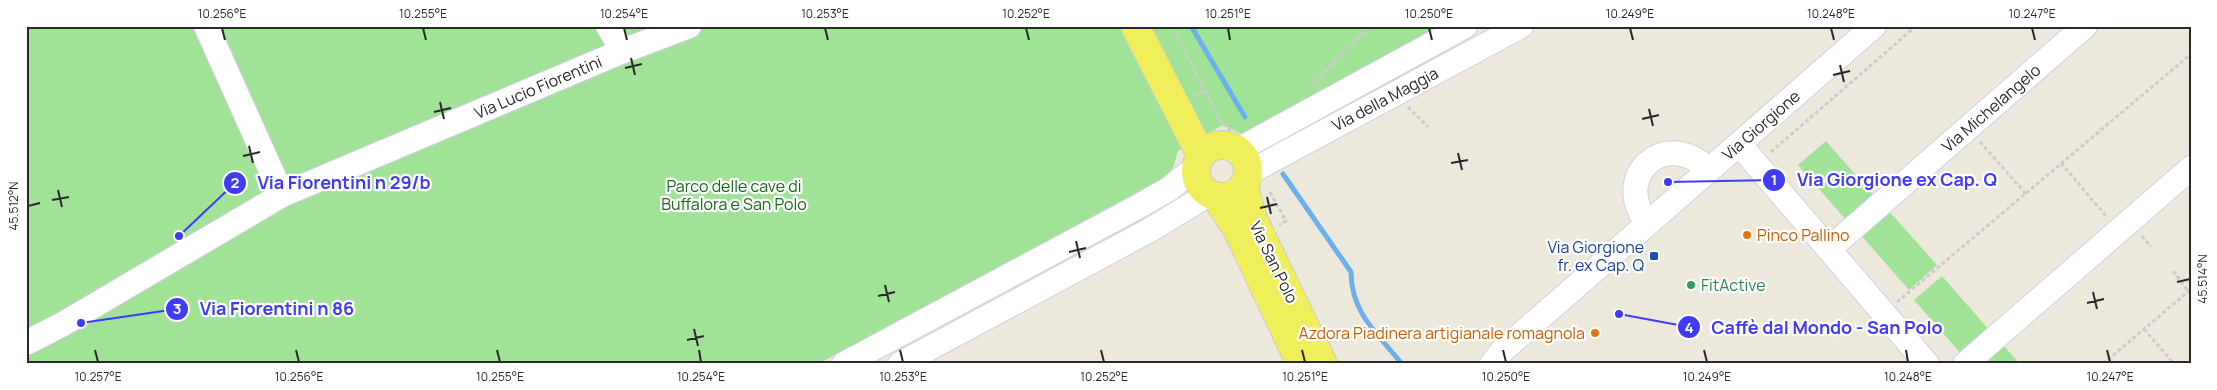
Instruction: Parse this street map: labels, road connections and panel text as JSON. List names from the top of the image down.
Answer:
{
  "streets": {
    "main road": ["Via San Polo"],
    "street": [
      "Via Lucio Fiorentini",
      "Via della Maggia",
      "Via Michelangelo",
      "Via Giorgione"
    ]
  },
  "crossings": [
    ["Via della Maggia", "Via San Polo"]
  ],
  "parks": ["Parco delle cave di Buffalora e San Polo"],
  "places": {
    "other": [
      "Via Giorgione ex Cap. Q",
      "Pinco Pallino",
      "Via Fiorentini n 29/b",
      "FitActive",
      "Caffè dal Mondo - San Polo",
      "Via Fiorentini n 86",
      "Azdora Piadinera artigianale romagnola"
    ],
    "transit": ["Via Giorgione fr. ex Cap. Q"]
  },
  "coordinates": [
    "10.256°E",
    "10.255°E",
    "10.254°E",
    "10.253°E",
    "10.252°E",
    "10.251°E",
    "10.250°E",
    "10.249°E",
    "10.248°E",
    "10.247°E",
    "45.512°N",
    "45.514°N",
    "10.257°E"
  ]
}
